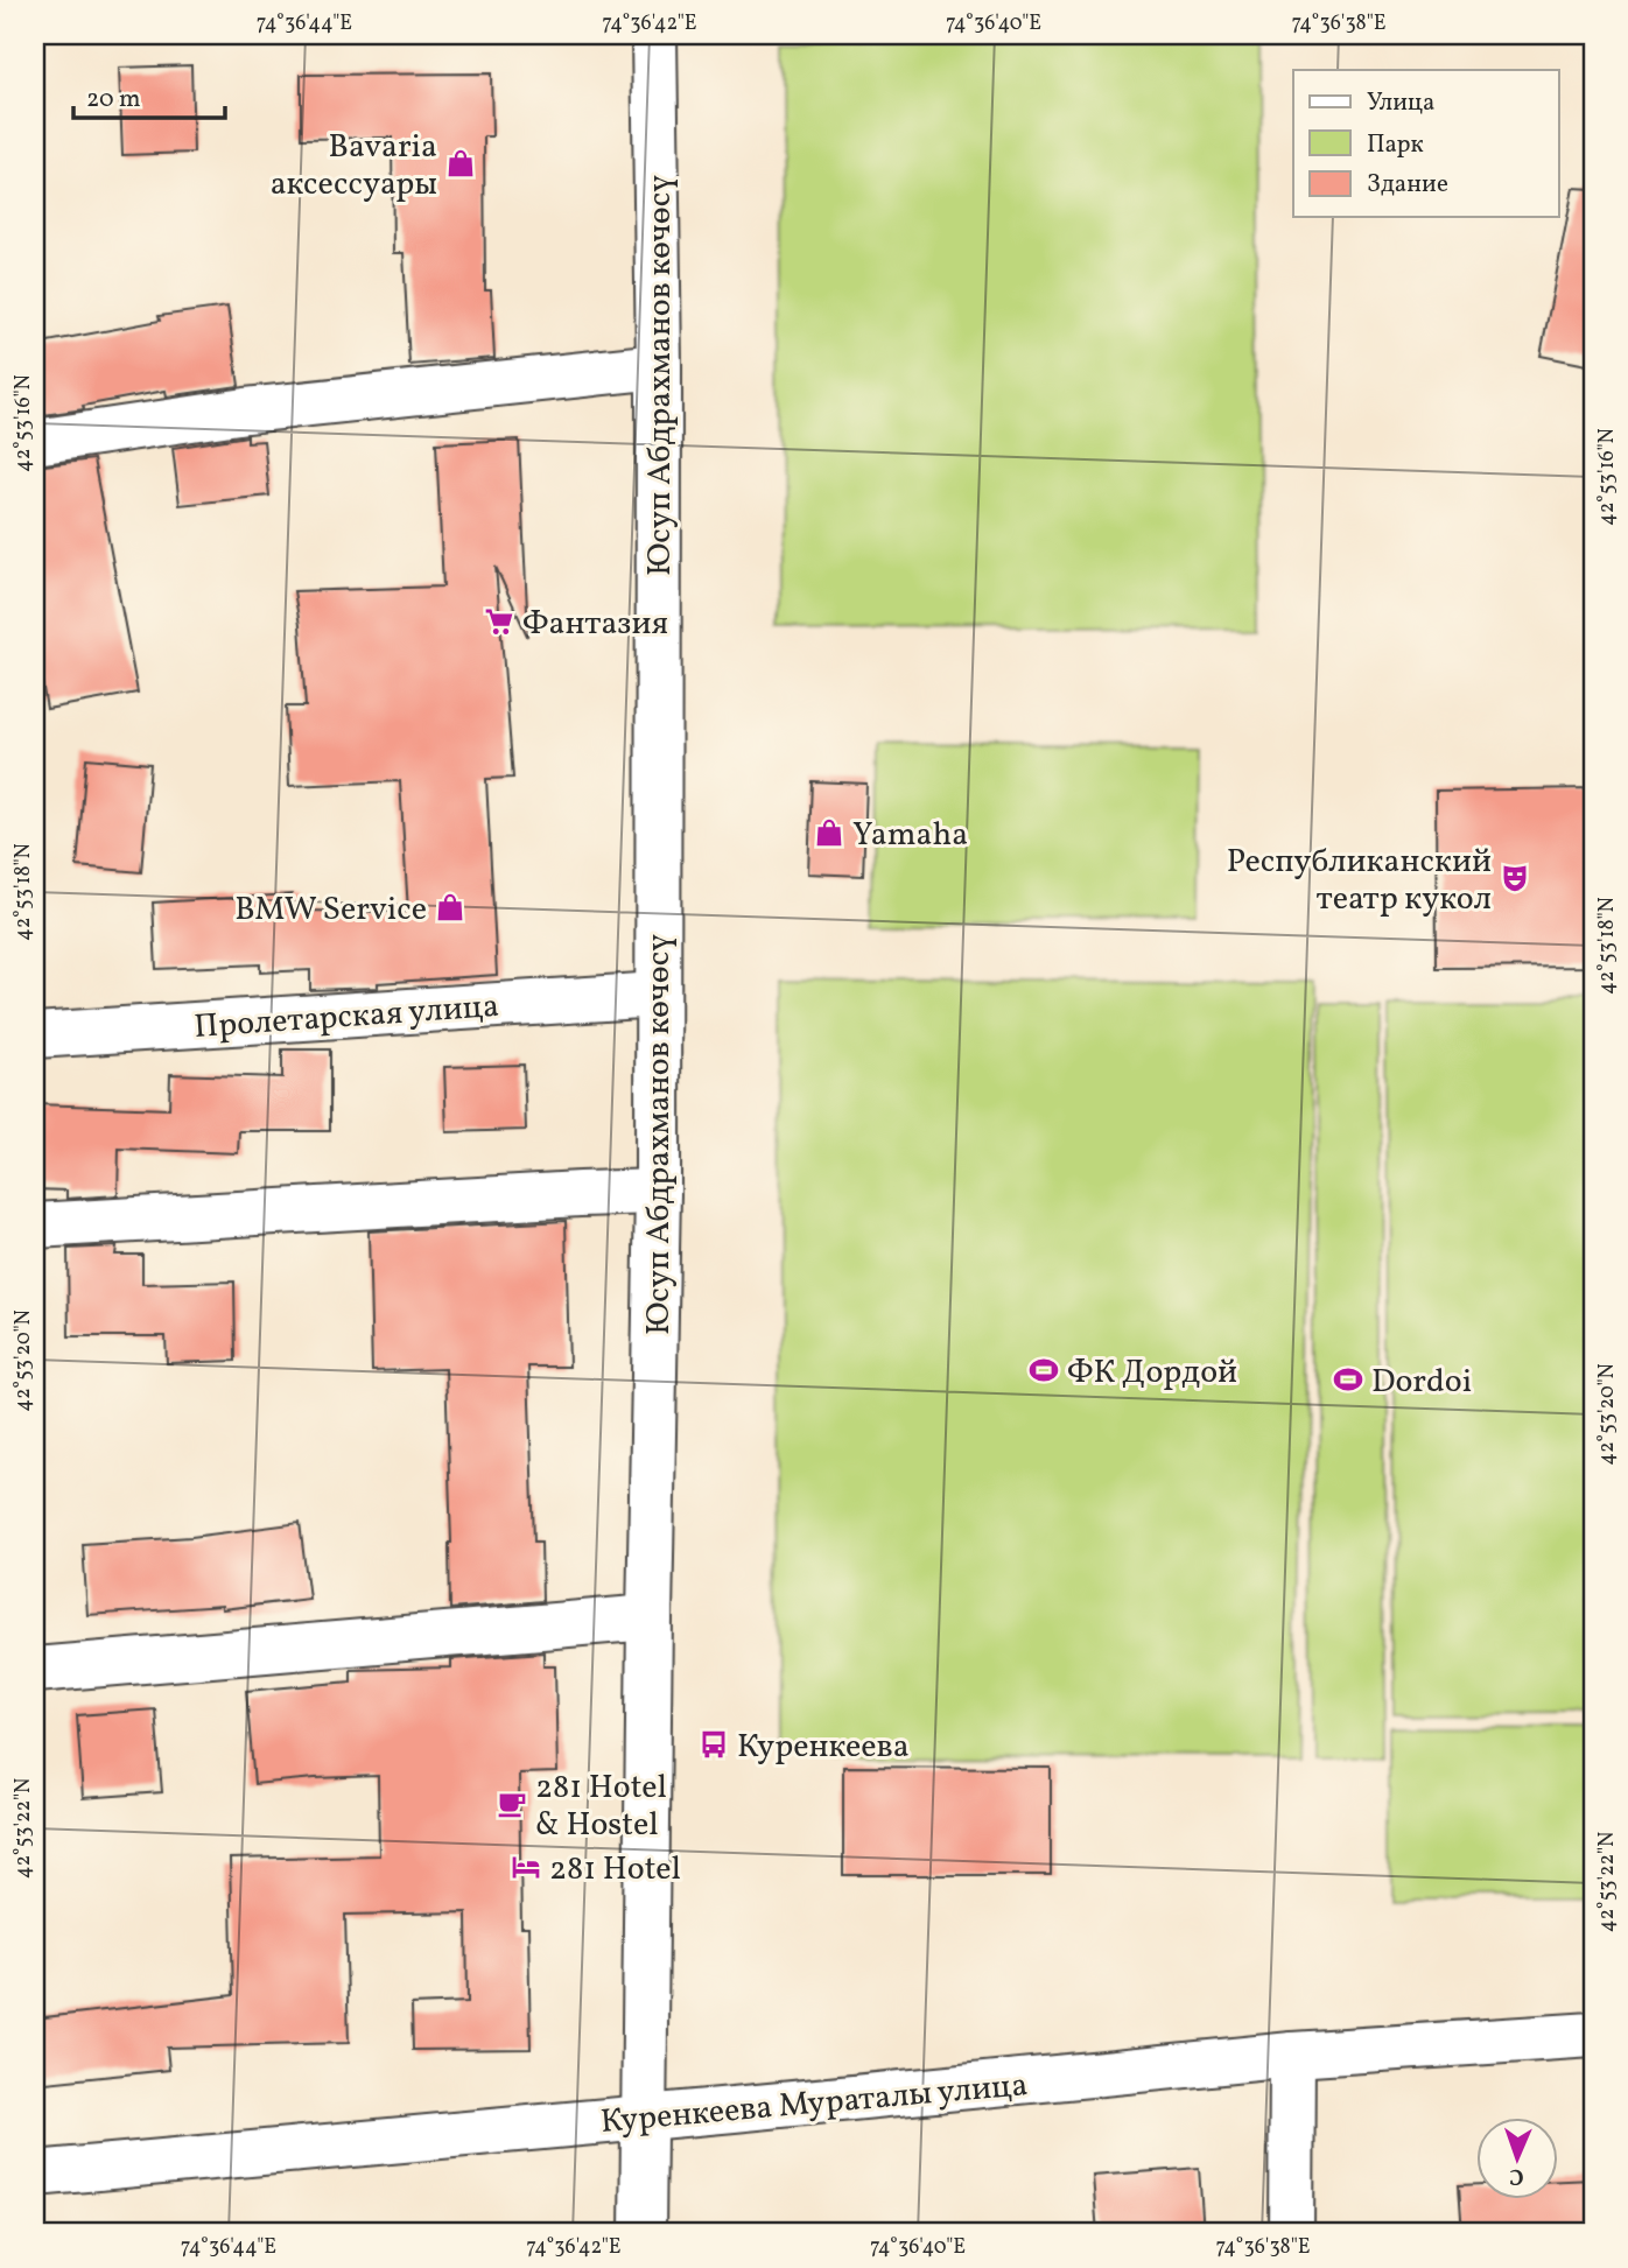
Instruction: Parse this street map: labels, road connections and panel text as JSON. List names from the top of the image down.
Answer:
{
  "streets": {
    "street": ["Юсуп Абдрахманов көчөсү", "Пролетарская улица", "Куренкеева Мураталы улица"]
  },
  "crossings": [
    ["Юсуп Абдрахманов көчөсү", "Пролетарская улица"],
    ["Юсуп Абдрахманов көчөсү", "Куренкеева Мураталы улица"]
  ],
  "places": {
    "shop": ["Bavaria аксеcсуары", "Yamaha", "BMW Service"],
    "supermarket": ["Фантазия"],
    "theatre": ["Республиканский театр кукол"],
    "sports": ["ФК Дордой", "Dordoi"],
    "bus stop": ["Куренкеева"],
    "cafe": ["281 Hotel & Hostel"],
    "hotel": ["281 Hotel"]
  },
  "legend": ["Улица", "Парк", "Здание"],
  "scale_bar": "20 m",
  "north": "bottom",
  "coordinates": [
    "74°36'44\"E",
    "74°36'42\"E",
    "74°36'40\"E",
    "74°36'38\"E",
    "42°53'16\"N",
    "42°53'18\"N",
    "42°53'20\"N",
    "42°53'22\"N"
  ]
}
